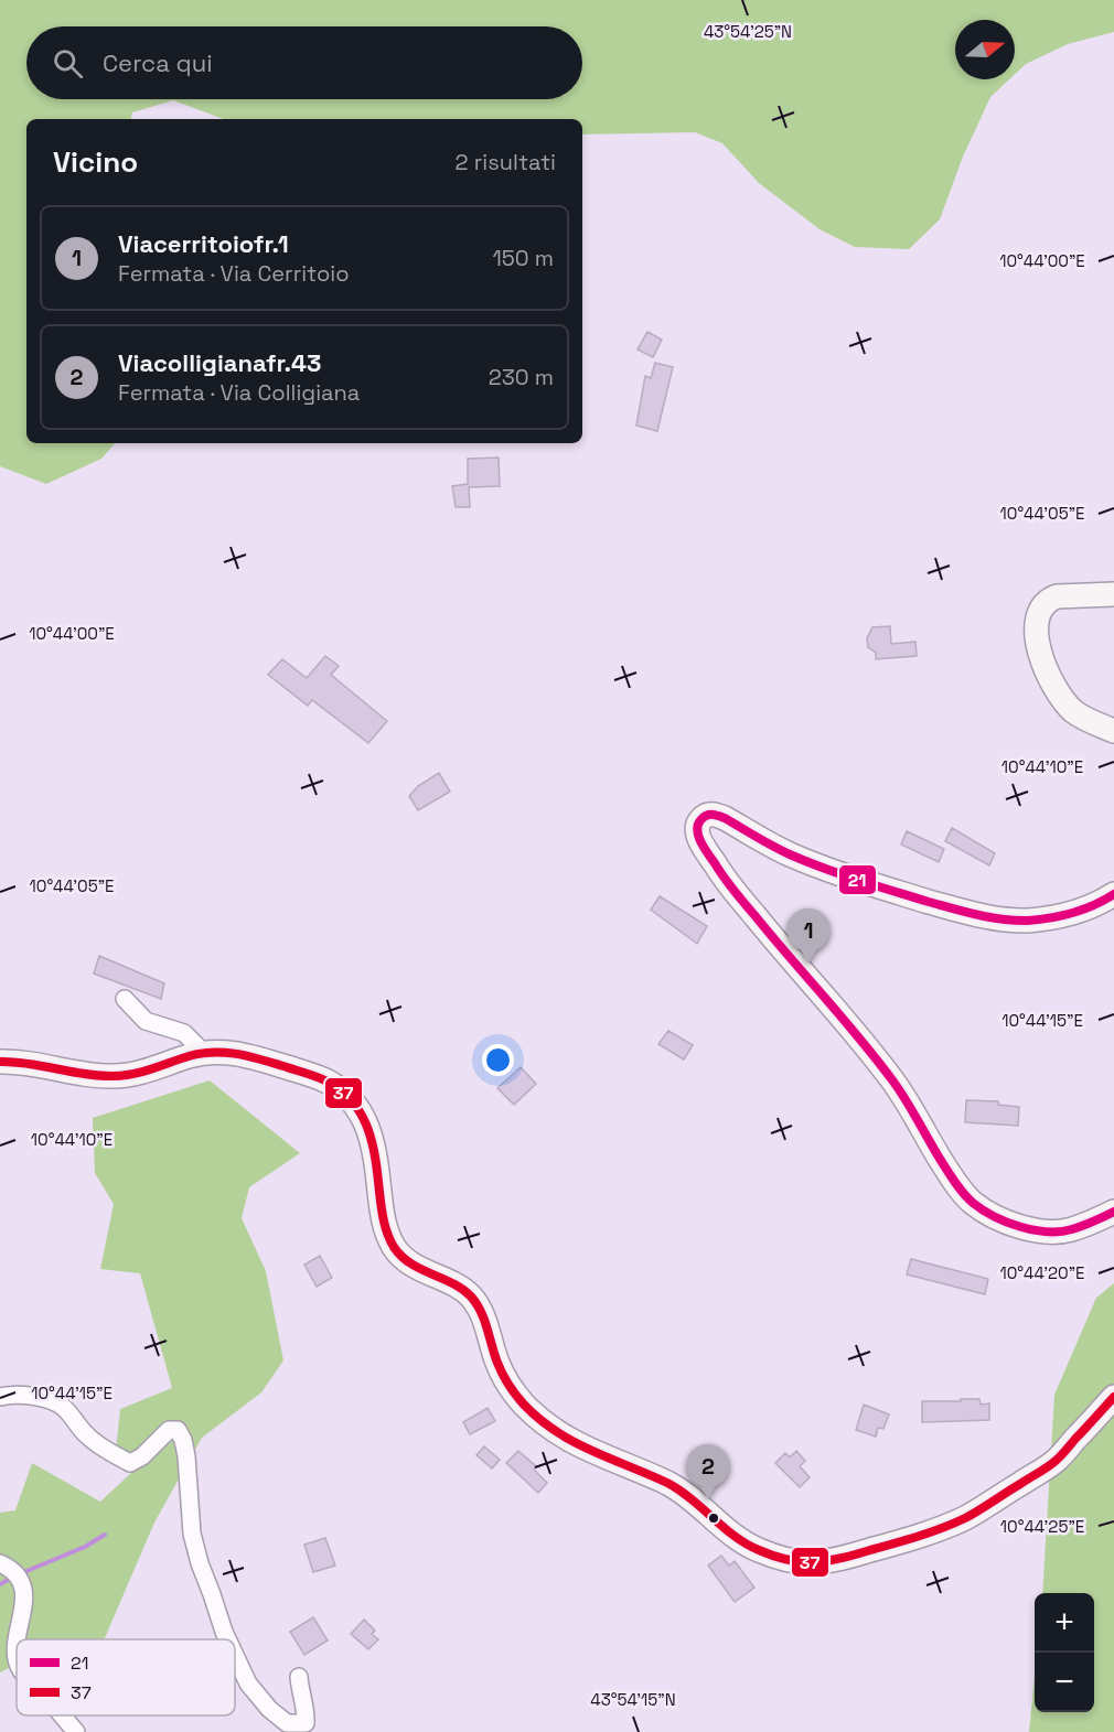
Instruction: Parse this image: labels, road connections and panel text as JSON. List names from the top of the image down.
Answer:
{
  "lines": ["transit line 21", "transit line 37"],
  "legend": ["21", "37"],
  "north": "right",
  "page": {
    "search": "Cerca qui",
    "heading": ["Vicino", "2 risultati"],
    "list": [
      {
        "mark": "1",
        "name": "Viacerritoiofr.1",
        "note": "Fermata · Via Cerritoio",
        "value": "150 m"
      },
      {
        "mark": "2",
        "name": "Viacolligianafr.43",
        "note": "Fermata · Via Colligiana",
        "value": "230 m"
      }
    ],
    "pins": ["1", "2"],
    "map_buttons": ["+", "−"]
  },
  "coordinates": [
    "43°54'25\"N",
    "10°44'00\"E",
    "10°44'05\"E",
    "10°44'10\"E",
    "10°44'15\"E",
    "10°44'20\"E",
    "10°44'25\"E",
    "43°54'15\"N"
  ]
}
